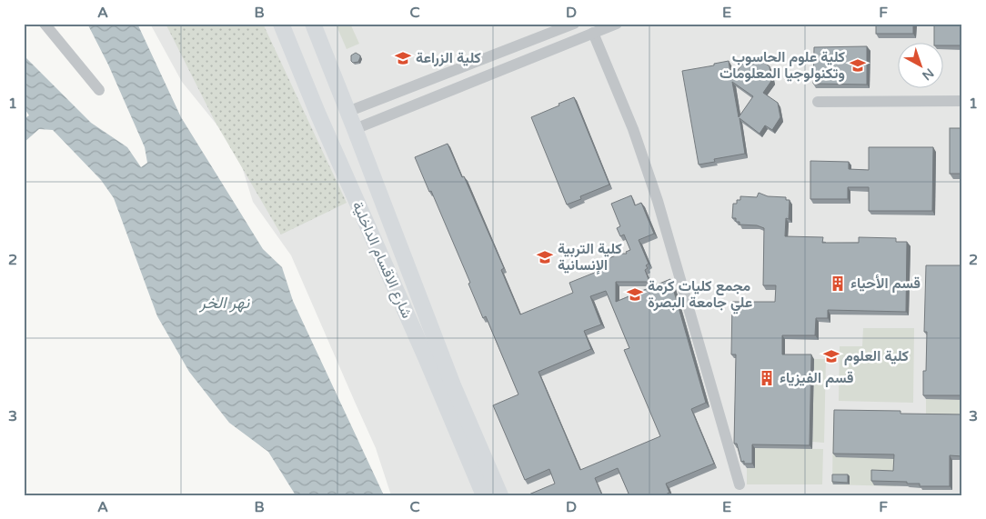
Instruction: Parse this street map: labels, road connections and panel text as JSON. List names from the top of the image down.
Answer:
{
  "streets": {
    "street": ["شارع الاقسام الداخلية"]
  },
  "water": ["نهر الخر"],
  "places": {
    "school or university": [
      "كلية الزراعة",
      "كلية علوم الحاسوب وتكنولوجيا المعلومات",
      "كلية التربية الإنسانية",
      "مجمع كليات كرمة علي جامعة البصرة",
      "كلية العلوم"
    ],
    "building": ["قسم الأحياء", "قسم الفيزياء"]
  },
  "north": "bottom right",
  "grid": {
    "columns": [
      "A",
      "B",
      "C",
      "D",
      "E",
      "F"
    ],
    "rows": ["1", "2", "3"]
  }
}
